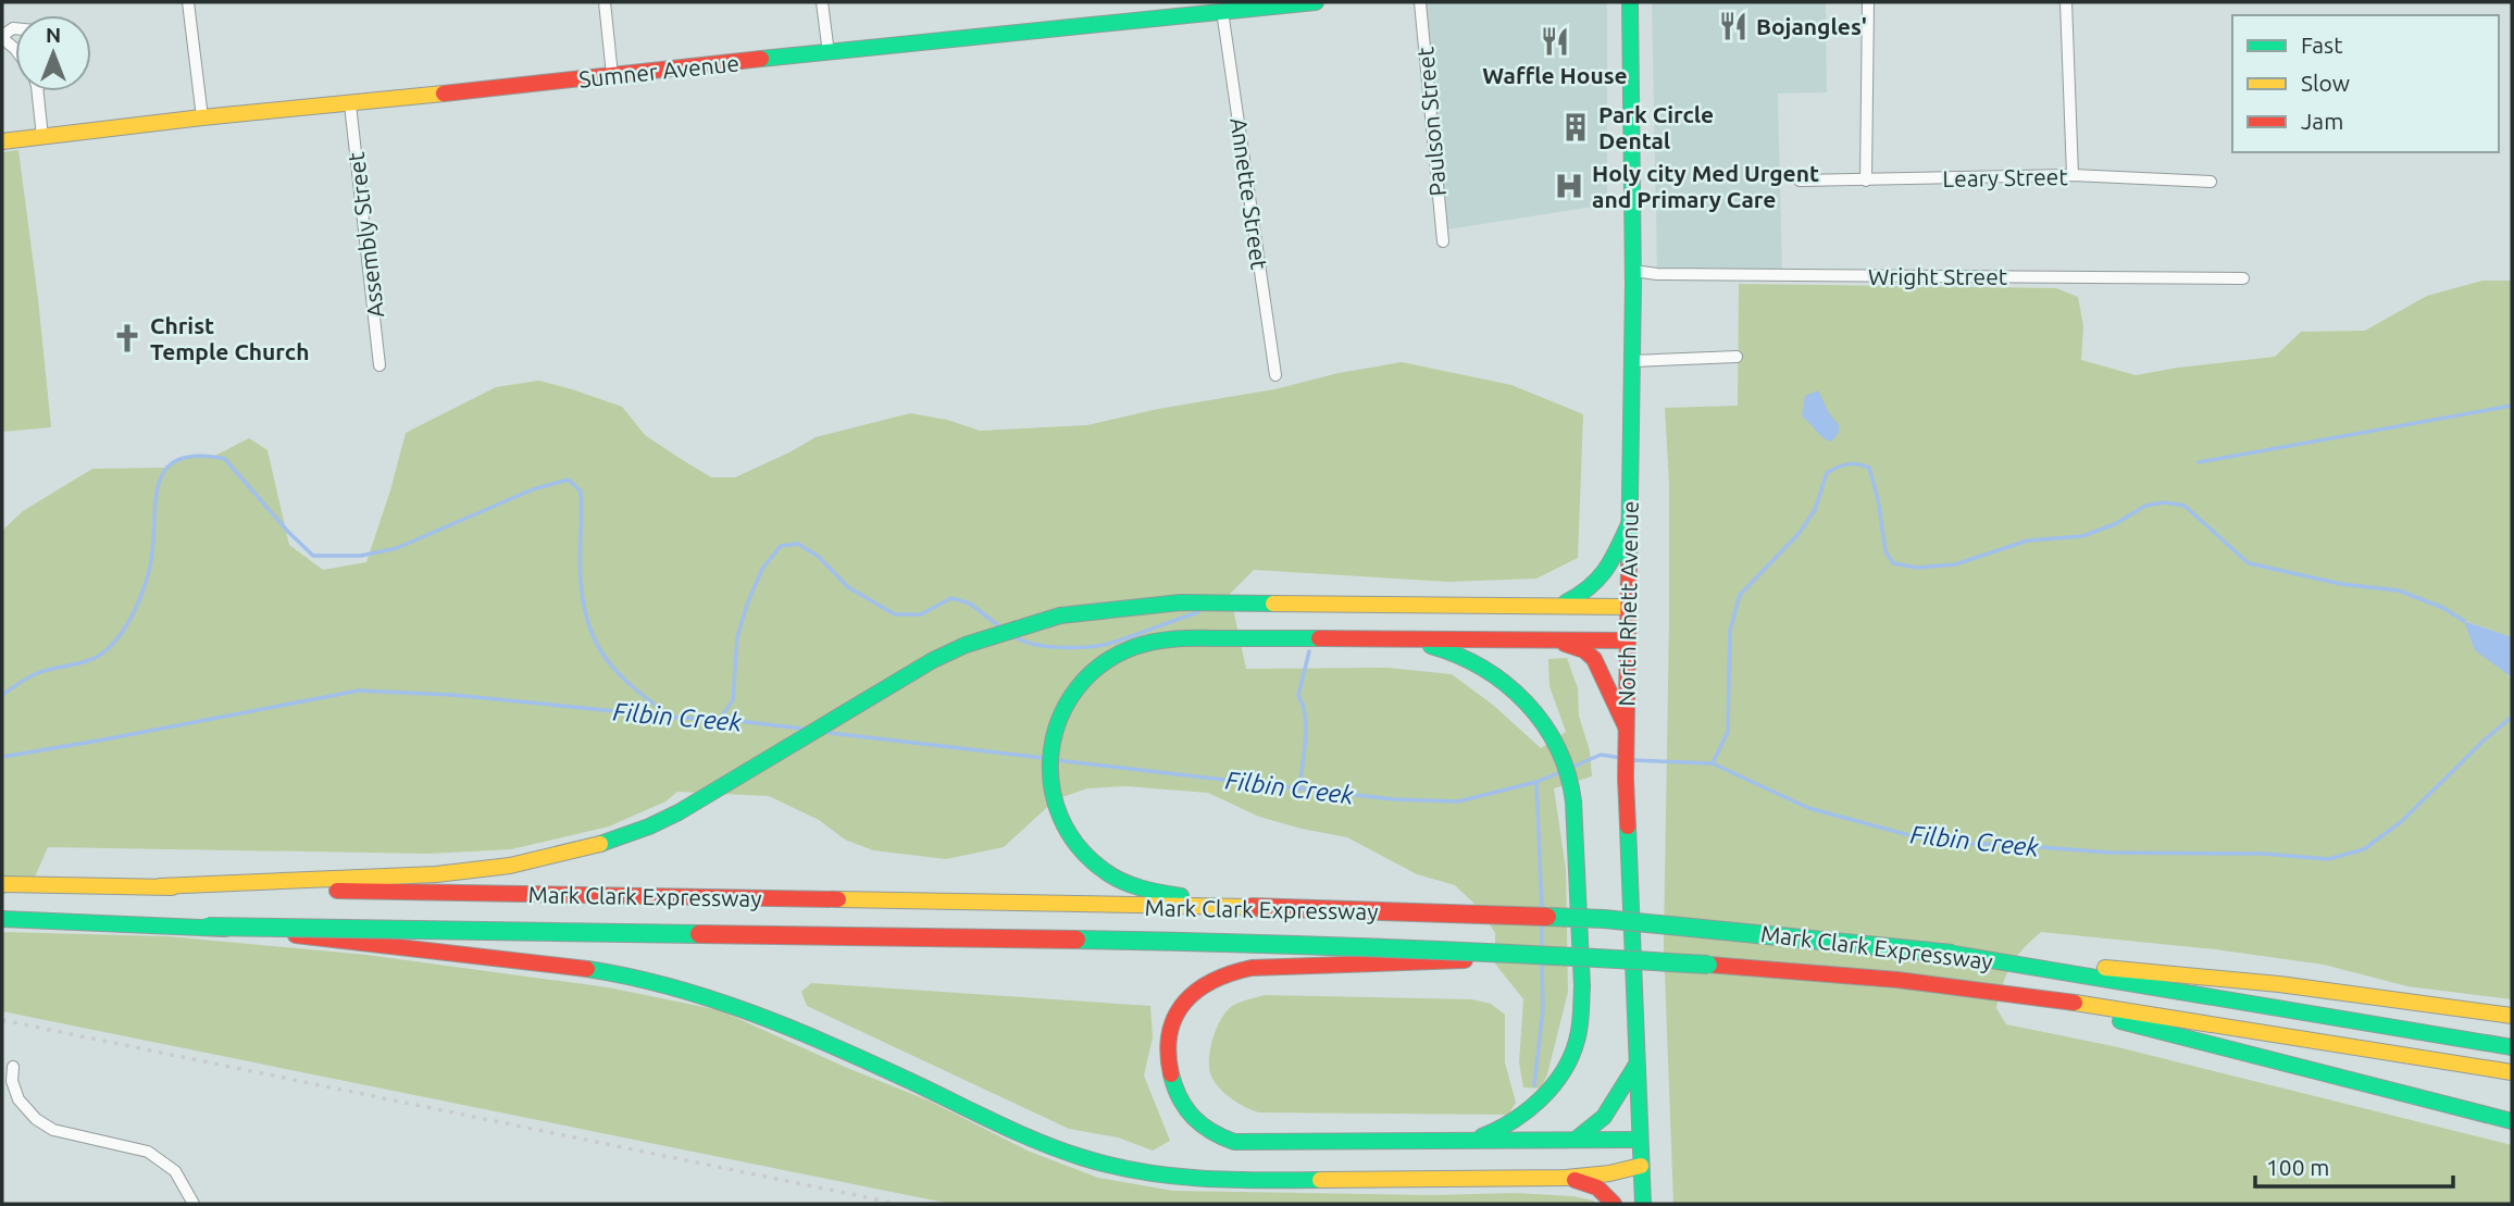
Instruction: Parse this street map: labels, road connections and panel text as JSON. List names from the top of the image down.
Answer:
{
  "streets": {
    "main road": ["Sumner Avenue", "North Rhett Avenue", "Mark Clark Expressway"],
    "street": [
      "Paulson Street",
      "Leary Street",
      "Annette Street",
      "Assembly Street",
      "Wright Street"
    ]
  },
  "crossings": [
    ["Sumner Avenue", "Annette Street"],
    ["Sumner Avenue", "Assembly Street"],
    ["Wright Street", "North Rhett Avenue"]
  ],
  "water": ["Filbin Creek"],
  "places": {
    "restaurant": ["Bojangles'", "Waffle House"],
    "building": ["Park Circle Dental"],
    "hospital": ["Holy city Med Urgent and Primary Care"],
    "church": ["Christ Temple Church"]
  },
  "legend": ["Fast", "Slow", "Jam"],
  "scale_bar": "100 m",
  "north": "top"
}
